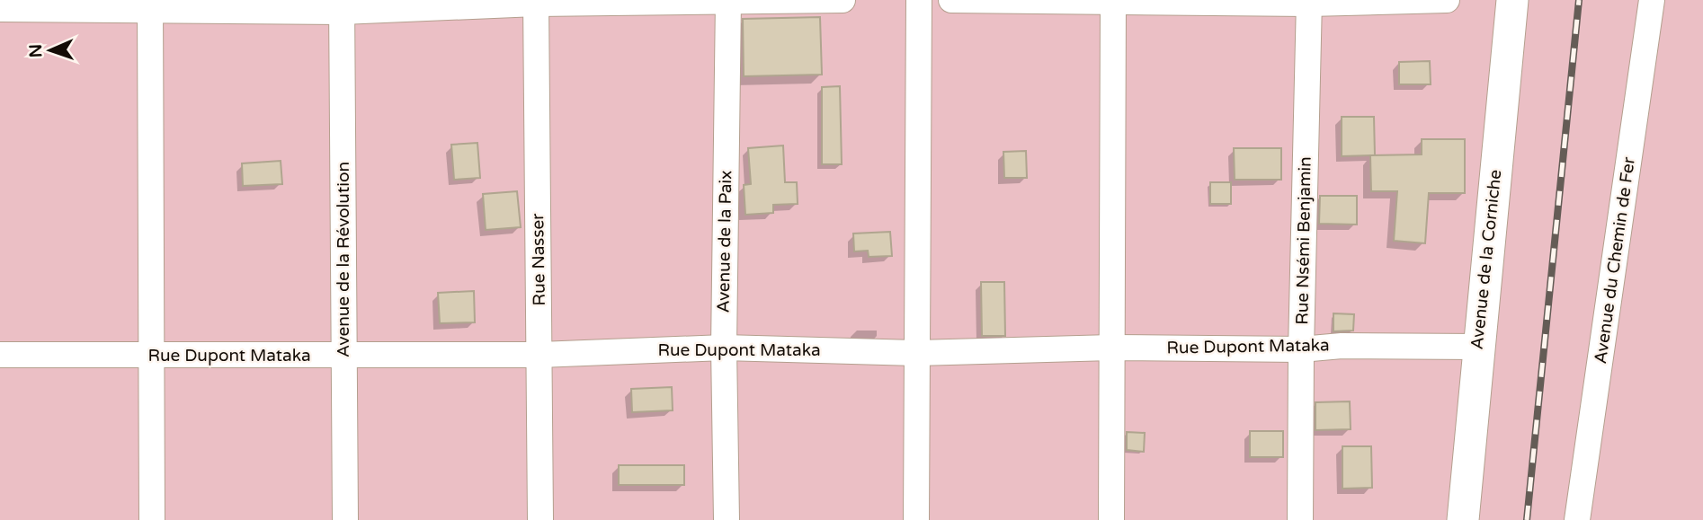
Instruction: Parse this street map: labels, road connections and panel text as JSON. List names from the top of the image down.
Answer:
{
  "streets": {
    "street": [
      "Rue Nsémi Benjamin",
      "Avenue de la Paix",
      "Avenue de la Révolution",
      "Rue Nasser",
      "Avenue de la Corniche",
      "Avenue du Chemin de Fer",
      "Rue Dupont Mataka"
    ]
  },
  "crossings": [
    ["Rue Nsémi Benjamin", "Rue Dupont Mataka"],
    ["Avenue de la Paix", "Rue Dupont Mataka"],
    ["Avenue de la Révolution", "Rue Dupont Mataka"],
    ["Rue Nasser", "Rue Dupont Mataka"],
    ["Avenue de la Corniche", "Rue Dupont Mataka"]
  ],
  "north": "left"
}
